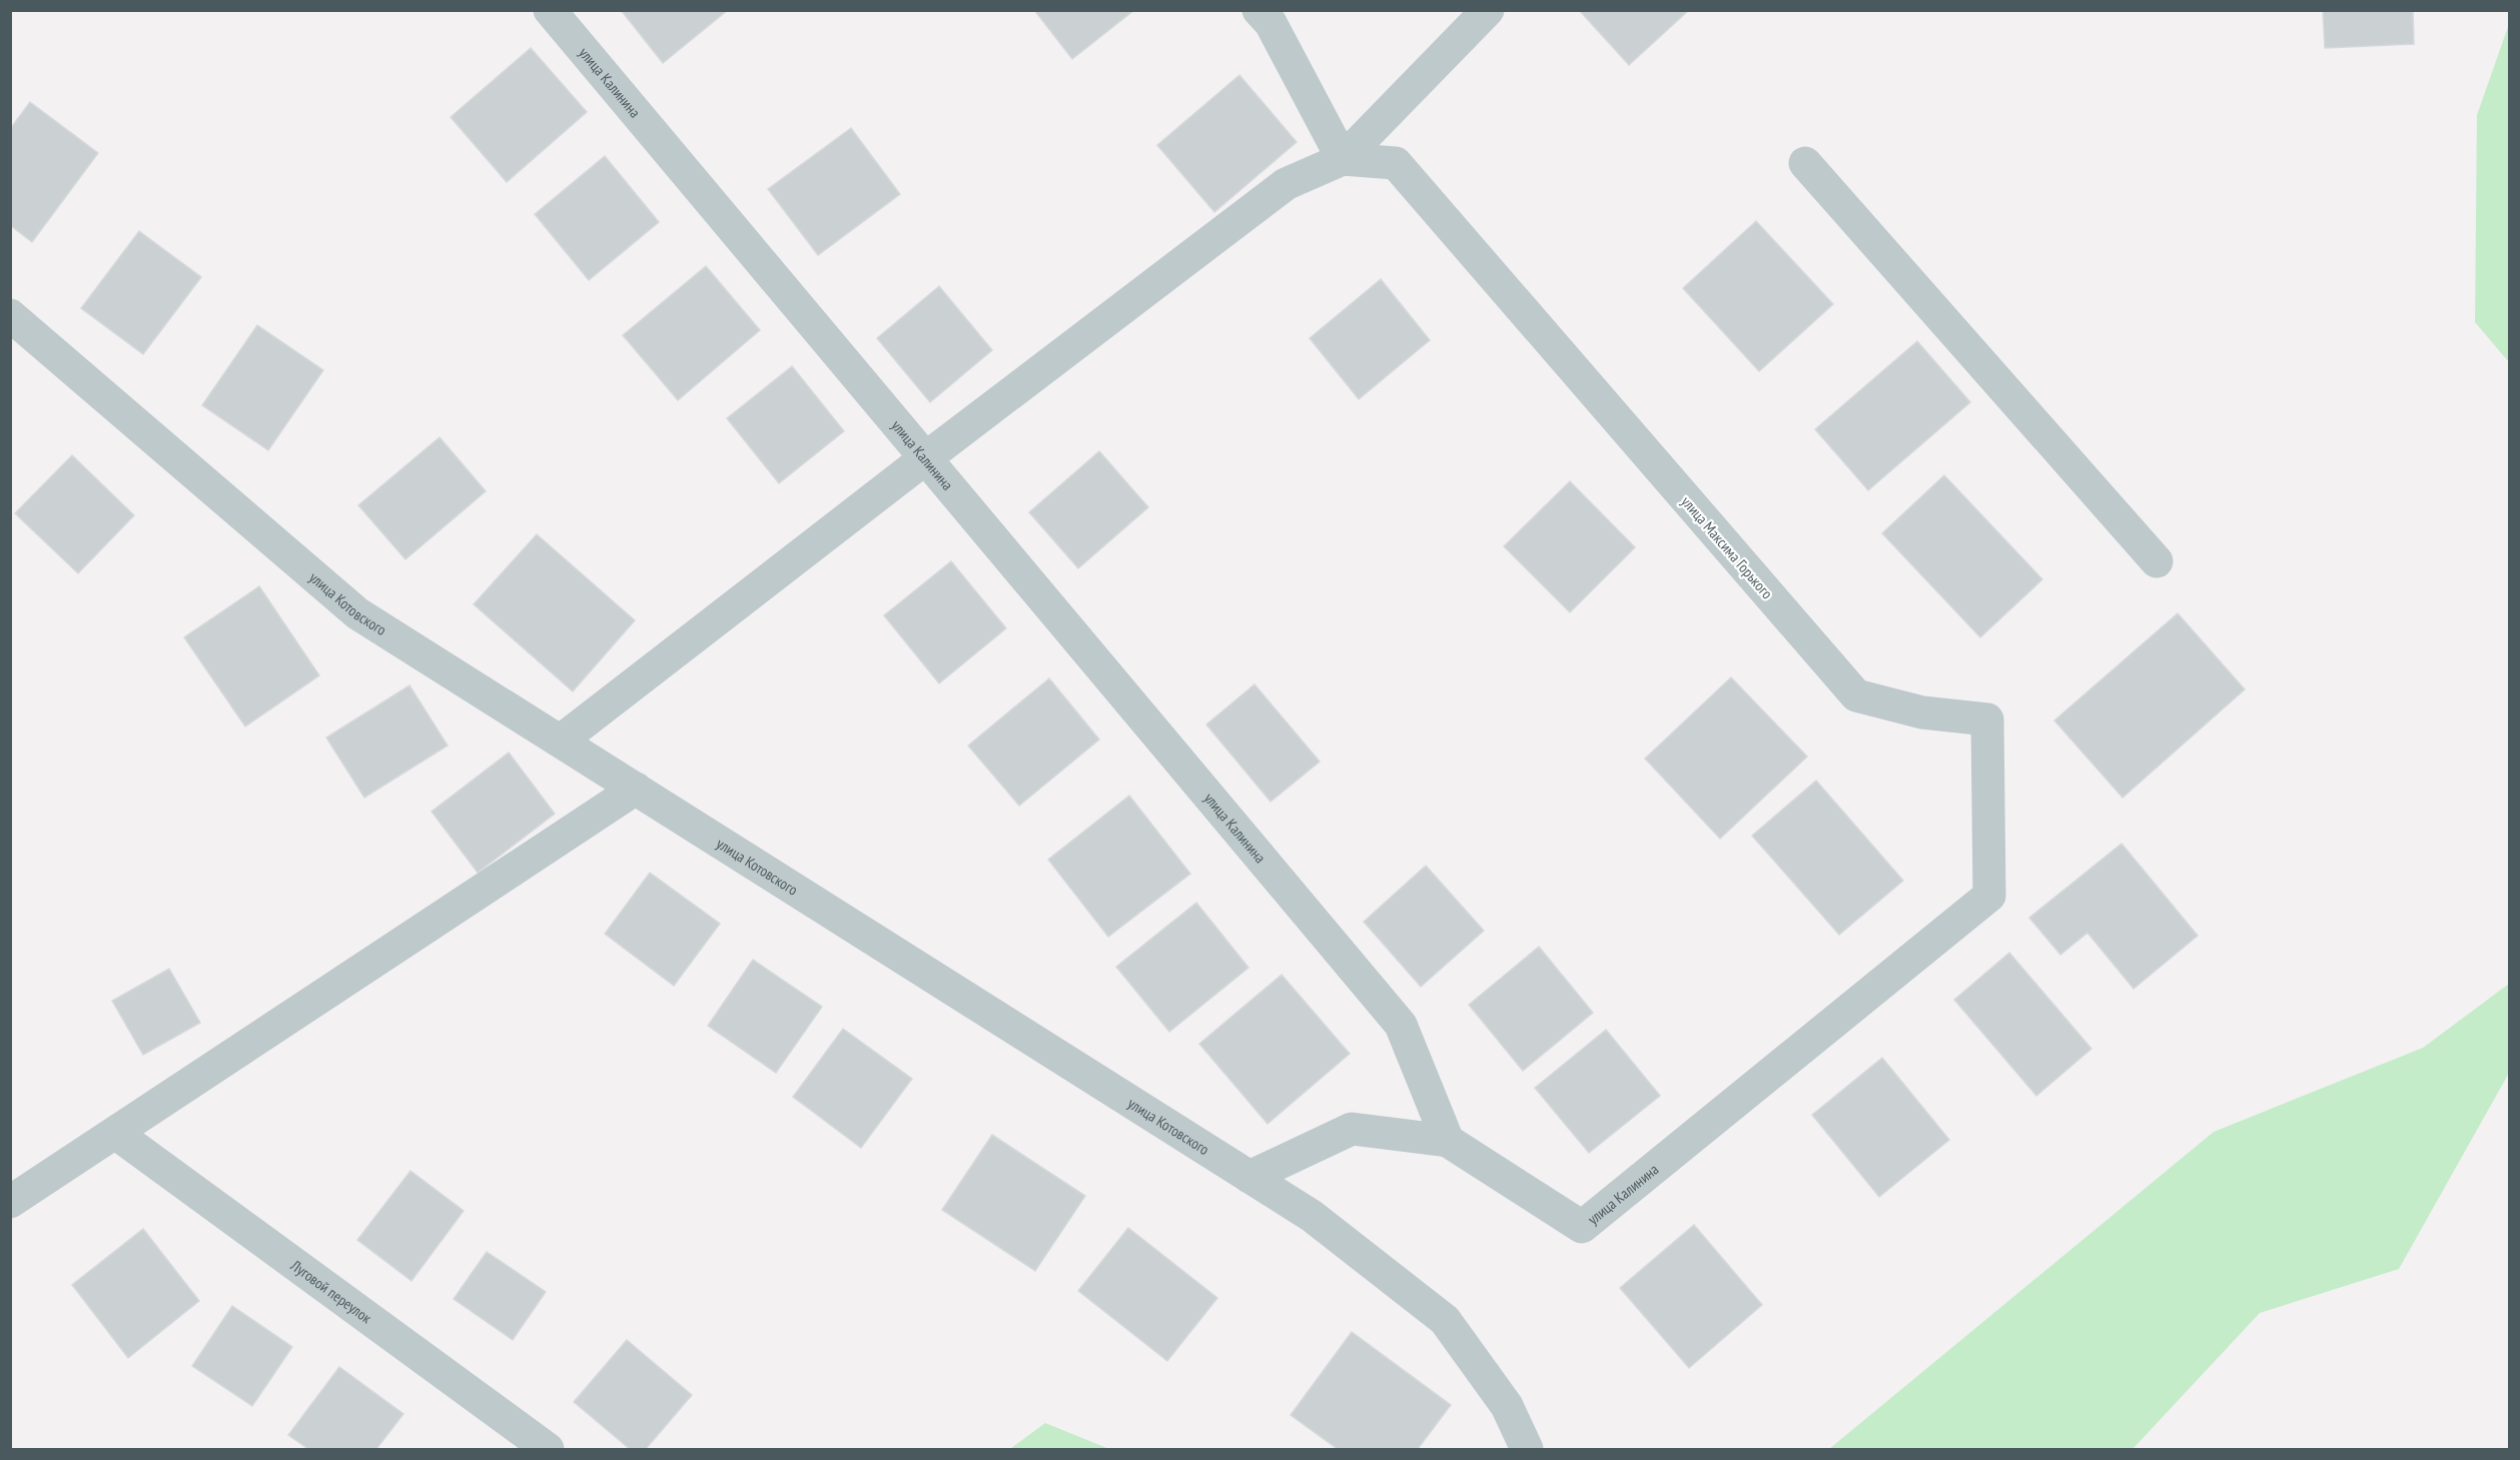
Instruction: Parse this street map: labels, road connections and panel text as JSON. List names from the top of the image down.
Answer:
{
  "streets": {
    "street": [
      "улица Калинина",
      "улица Максима Горького",
      "улица Котовского",
      "Луговой переулок"
    ]
  },
  "crossings": [
    ["улица Калинина", "улица Максима Горького"]
  ]
}
